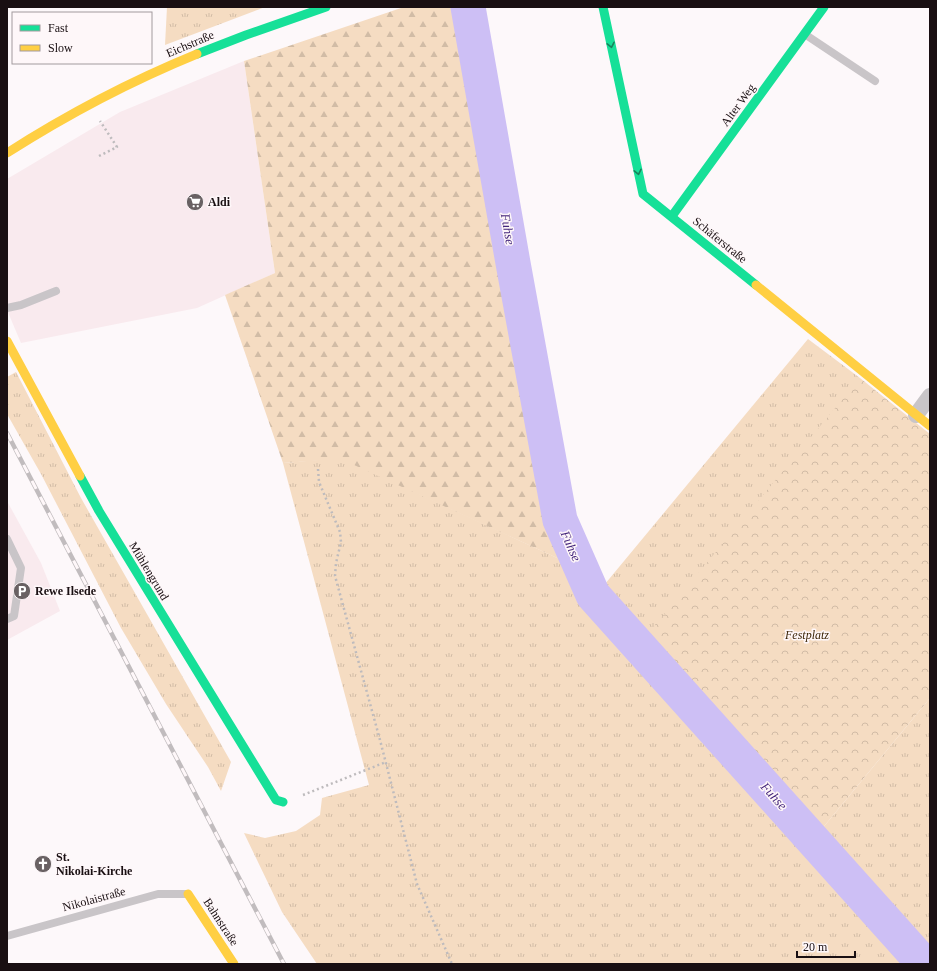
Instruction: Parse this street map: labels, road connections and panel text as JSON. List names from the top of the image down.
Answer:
{
  "streets": {
    "street": [
      "Eichstraße",
      "Alter Weg",
      "Schäferstraße",
      "Mühlengrund",
      "Bahnstraße"
    ],
    "lane": ["Nikolaistraße"]
  },
  "crossings": [
    ["Alter Weg", "Schäferstraße"],
    ["Nikolaistraße", "Bahnstraße"]
  ],
  "one_way": ["Schäferstraße"],
  "water": ["Fuhse"],
  "parks": ["Festplatz"],
  "places": {
    "supermarket": ["Aldi"],
    "parking": ["Rewe Ilsede"],
    "church": ["St. Nikolai-Kirche"]
  },
  "legend": ["Fast", "Slow"],
  "scale_bar": "20 m"
}
